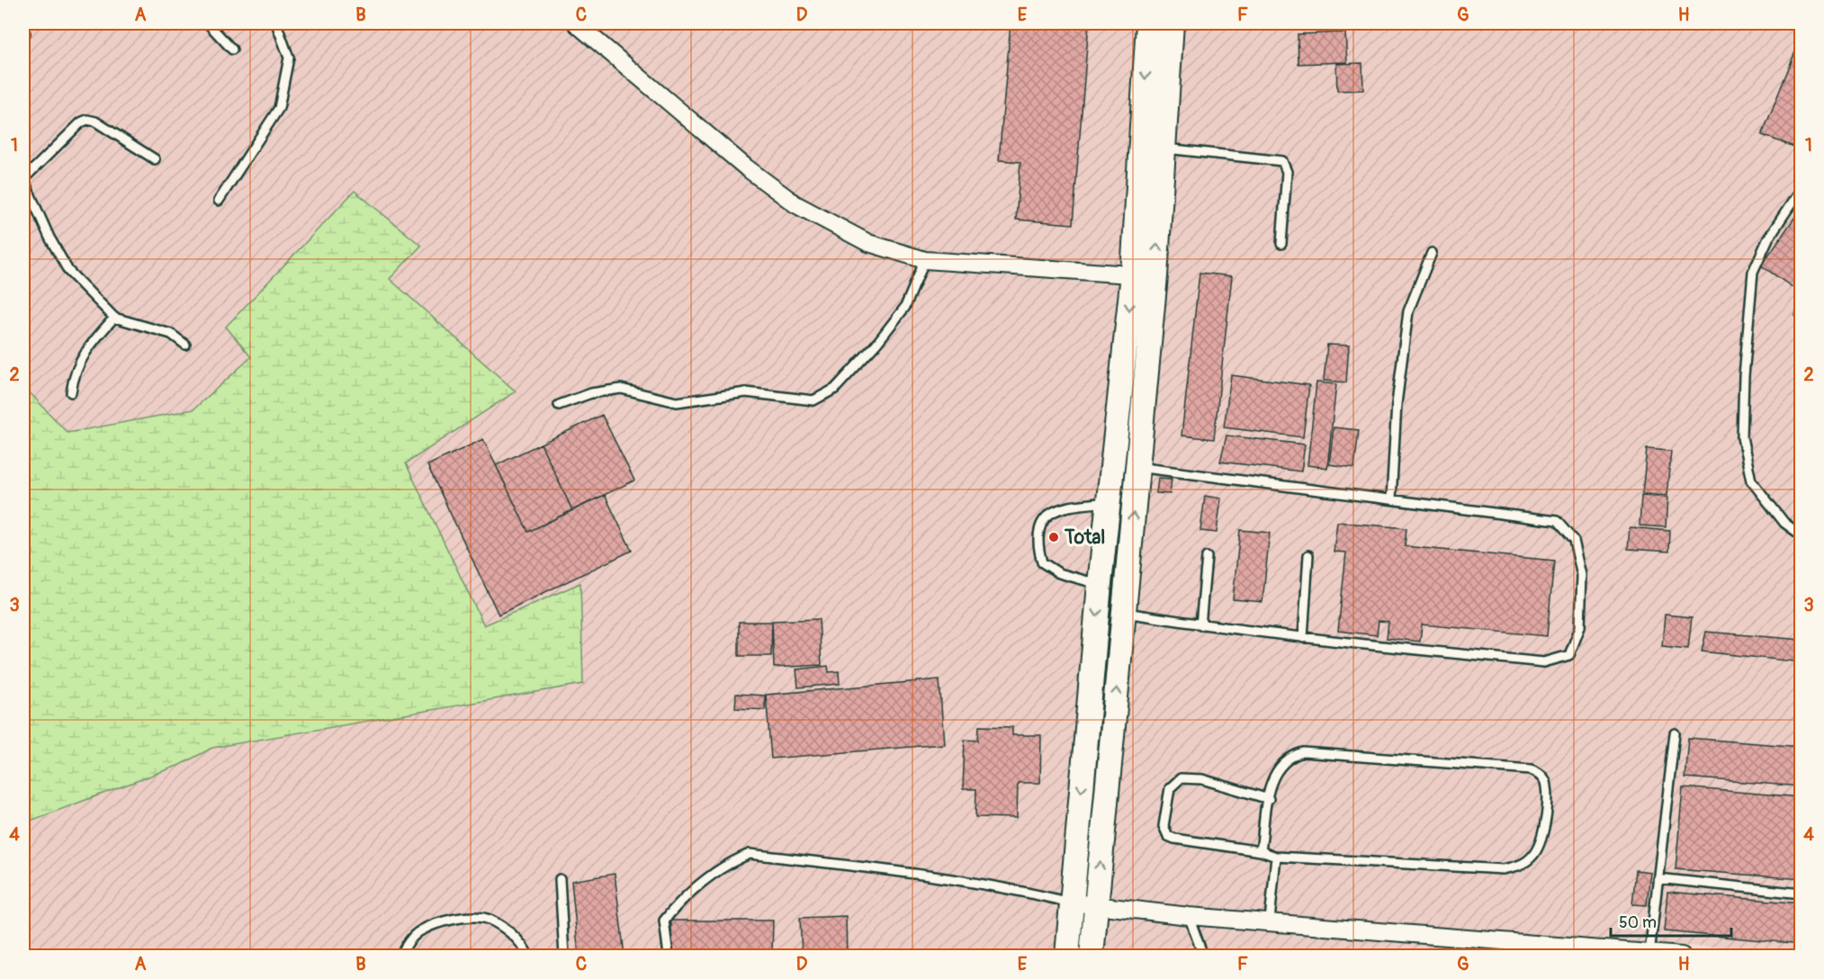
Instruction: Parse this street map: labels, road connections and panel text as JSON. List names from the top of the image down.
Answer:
{
  "places": ["Total"],
  "scale_bar": "50 m",
  "grid": {
    "columns": [
      "A",
      "B",
      "C",
      "D",
      "E",
      "F",
      "G",
      "H"
    ],
    "rows": [
      "1",
      "2",
      "3",
      "4"
    ]
  }
}
